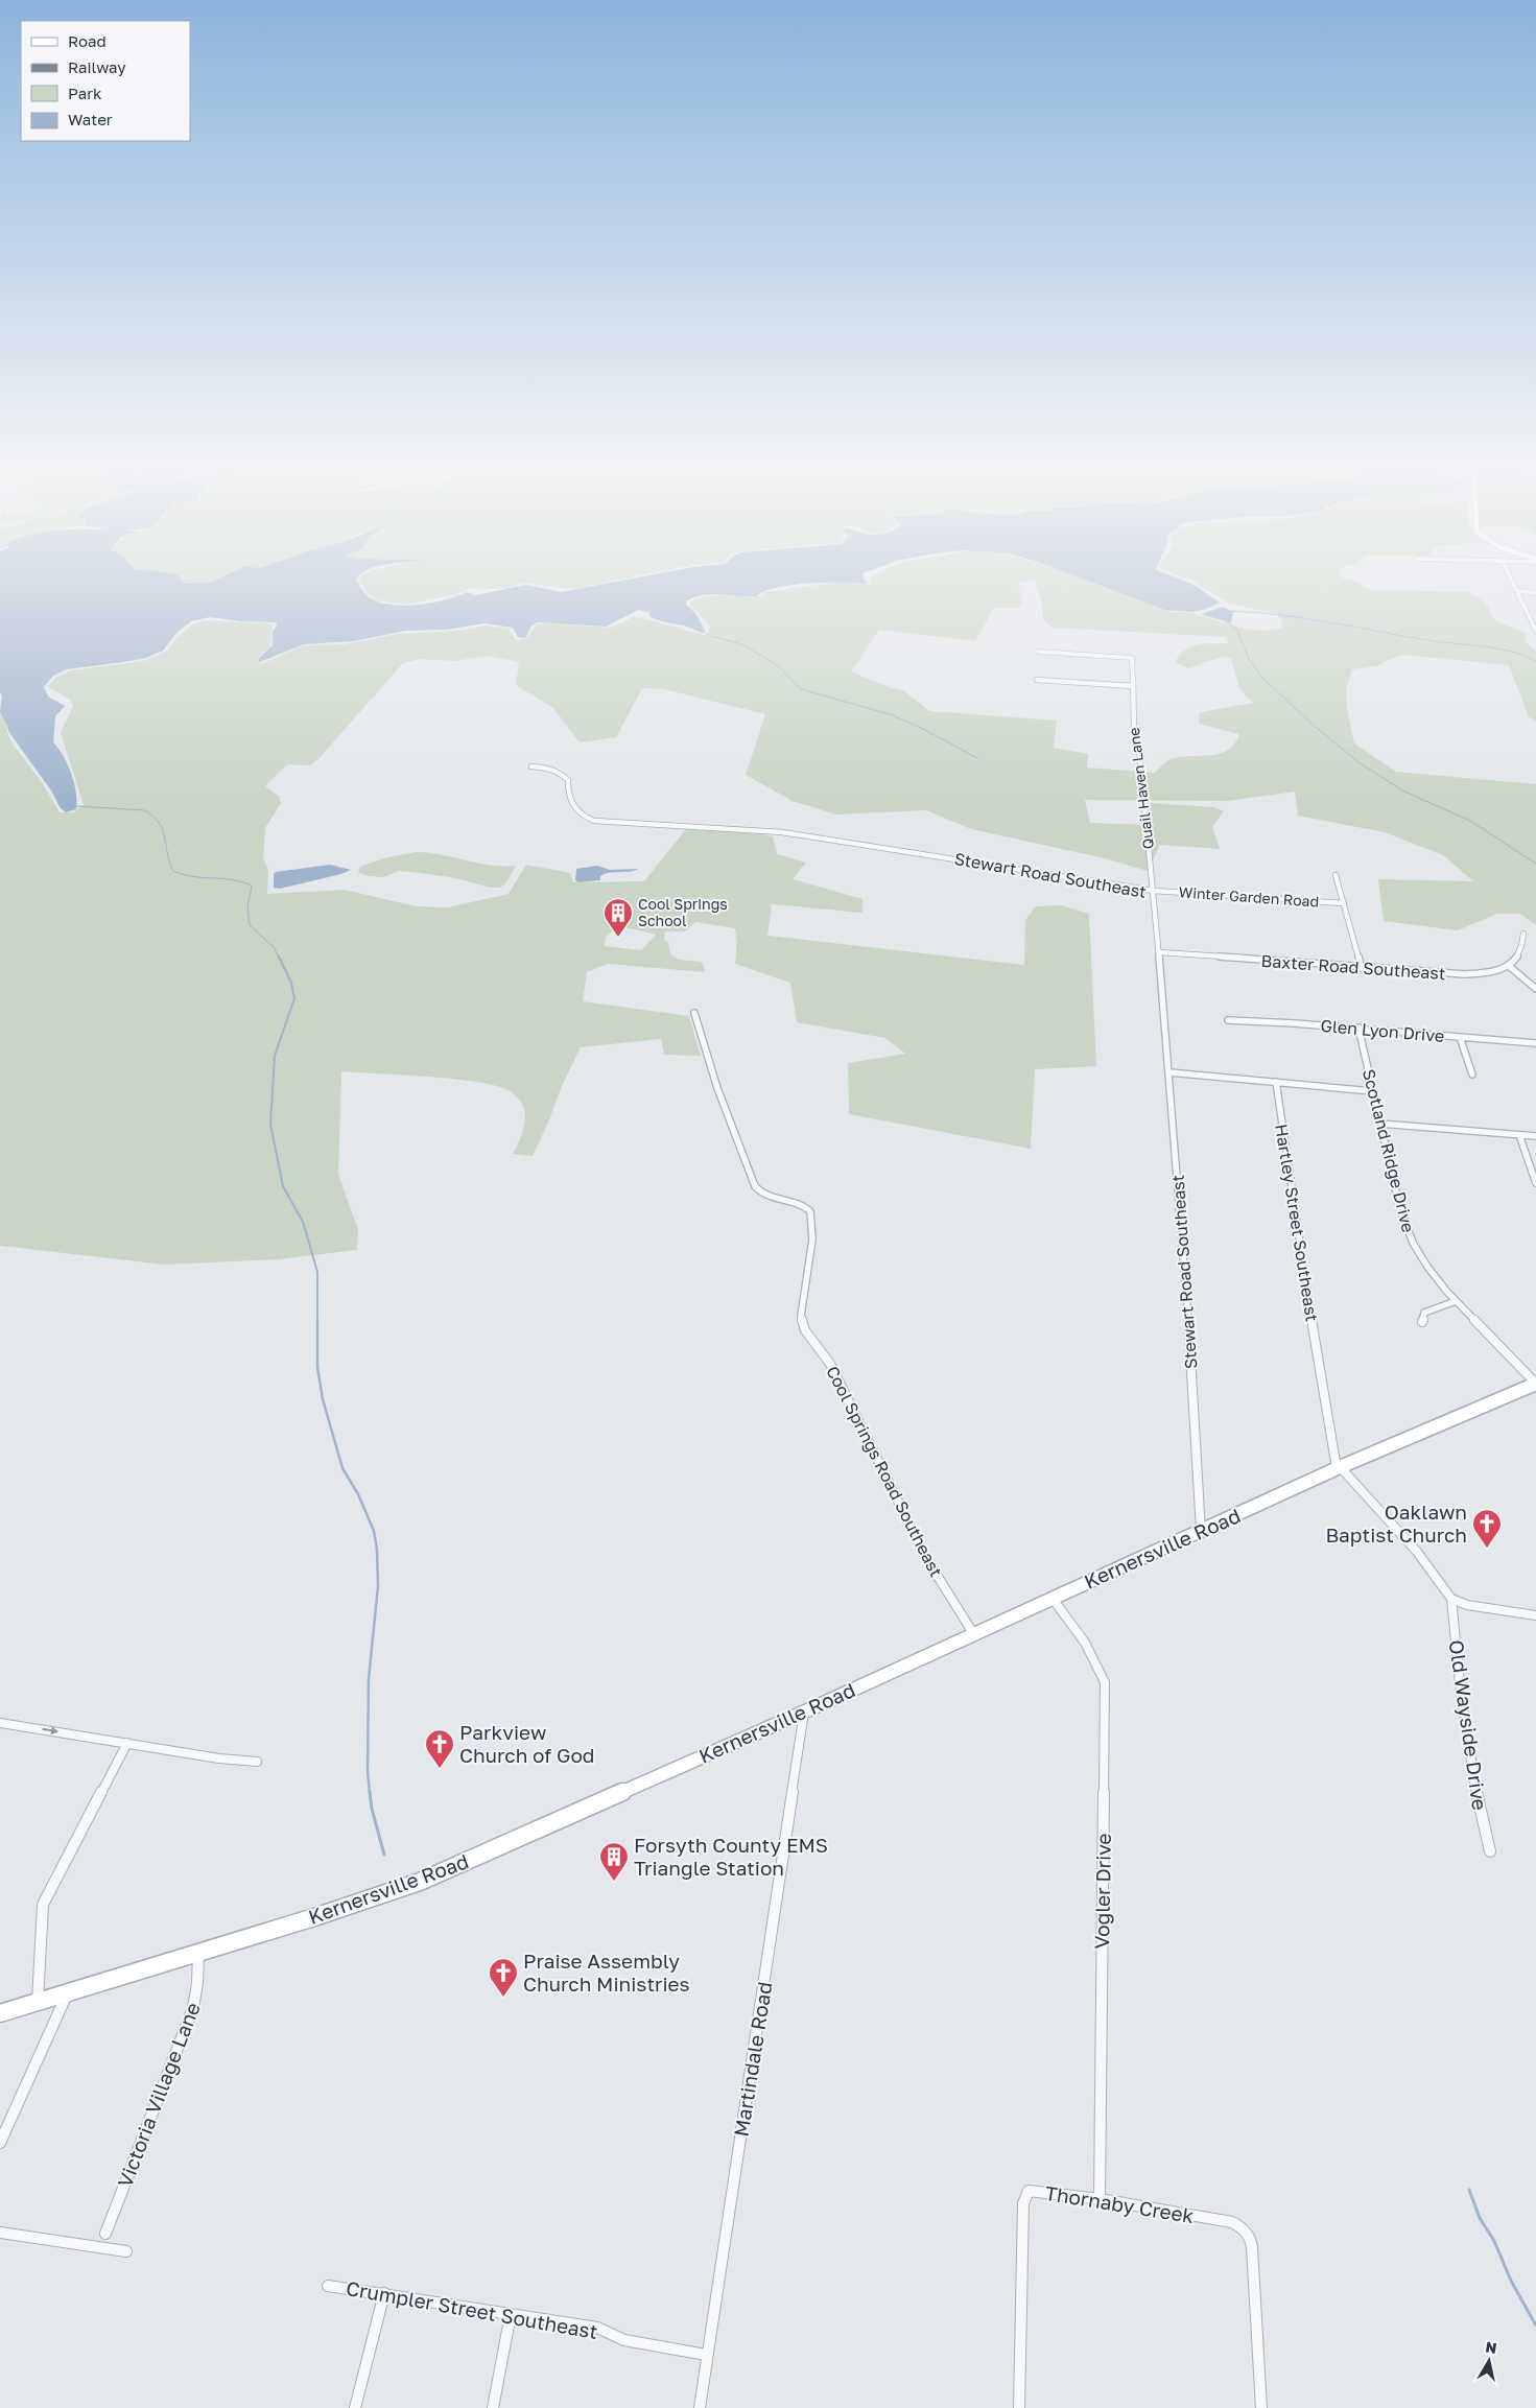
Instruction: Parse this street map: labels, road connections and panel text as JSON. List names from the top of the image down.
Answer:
{
  "streets": {
    "main road": ["Kernersville Road"],
    "street": [
      "Quail Haven Lane",
      "Stewart Road Southeast",
      "Winter Garden Road",
      "Baxter Road Southeast",
      "Glen Lyon Drive",
      "Scotland Ridge Drive",
      "Hartley Street Southeast",
      "Cool Springs Road Southeast",
      "Old Wayside Drive",
      "Vogler Drive",
      "Martindale Road",
      "Victoria Village Lane",
      "Thornaby Creek",
      "Crumpler Street Southeast"
    ]
  },
  "crossings": [
    ["Quail Haven Lane", "Stewart Road Southeast"],
    ["Quail Haven Lane", "Winter Garden Road"],
    ["Stewart Road Southeast", "Winter Garden Road"],
    ["Stewart Road Southeast", "Baxter Road Southeast"],
    ["Stewart Road Southeast", "Kernersville Road"],
    ["Glen Lyon Drive", "Scotland Ridge Drive"],
    ["Scotland Ridge Drive", "Kernersville Road"],
    ["Hartley Street Southeast", "Kernersville Road"],
    ["Cool Springs Road Southeast", "Kernersville Road"],
    ["Kernersville Road", "Vogler Drive"],
    ["Kernersville Road", "Martindale Road"],
    ["Kernersville Road", "Victoria Village Lane"],
    ["Vogler Drive", "Thornaby Creek"],
    ["Martindale Road", "Crumpler Street Southeast"]
  ],
  "places": {
    "building": ["Cool Springs School", "Forsyth County EMS Triangle Station"],
    "church": ["Oaklawn Baptist Church", "Parkview Church of God", "Praise Assembly Church Ministries"]
  },
  "legend": [
    "Road",
    "Railway",
    "Park",
    "Water"
  ],
  "north": "top"
}
